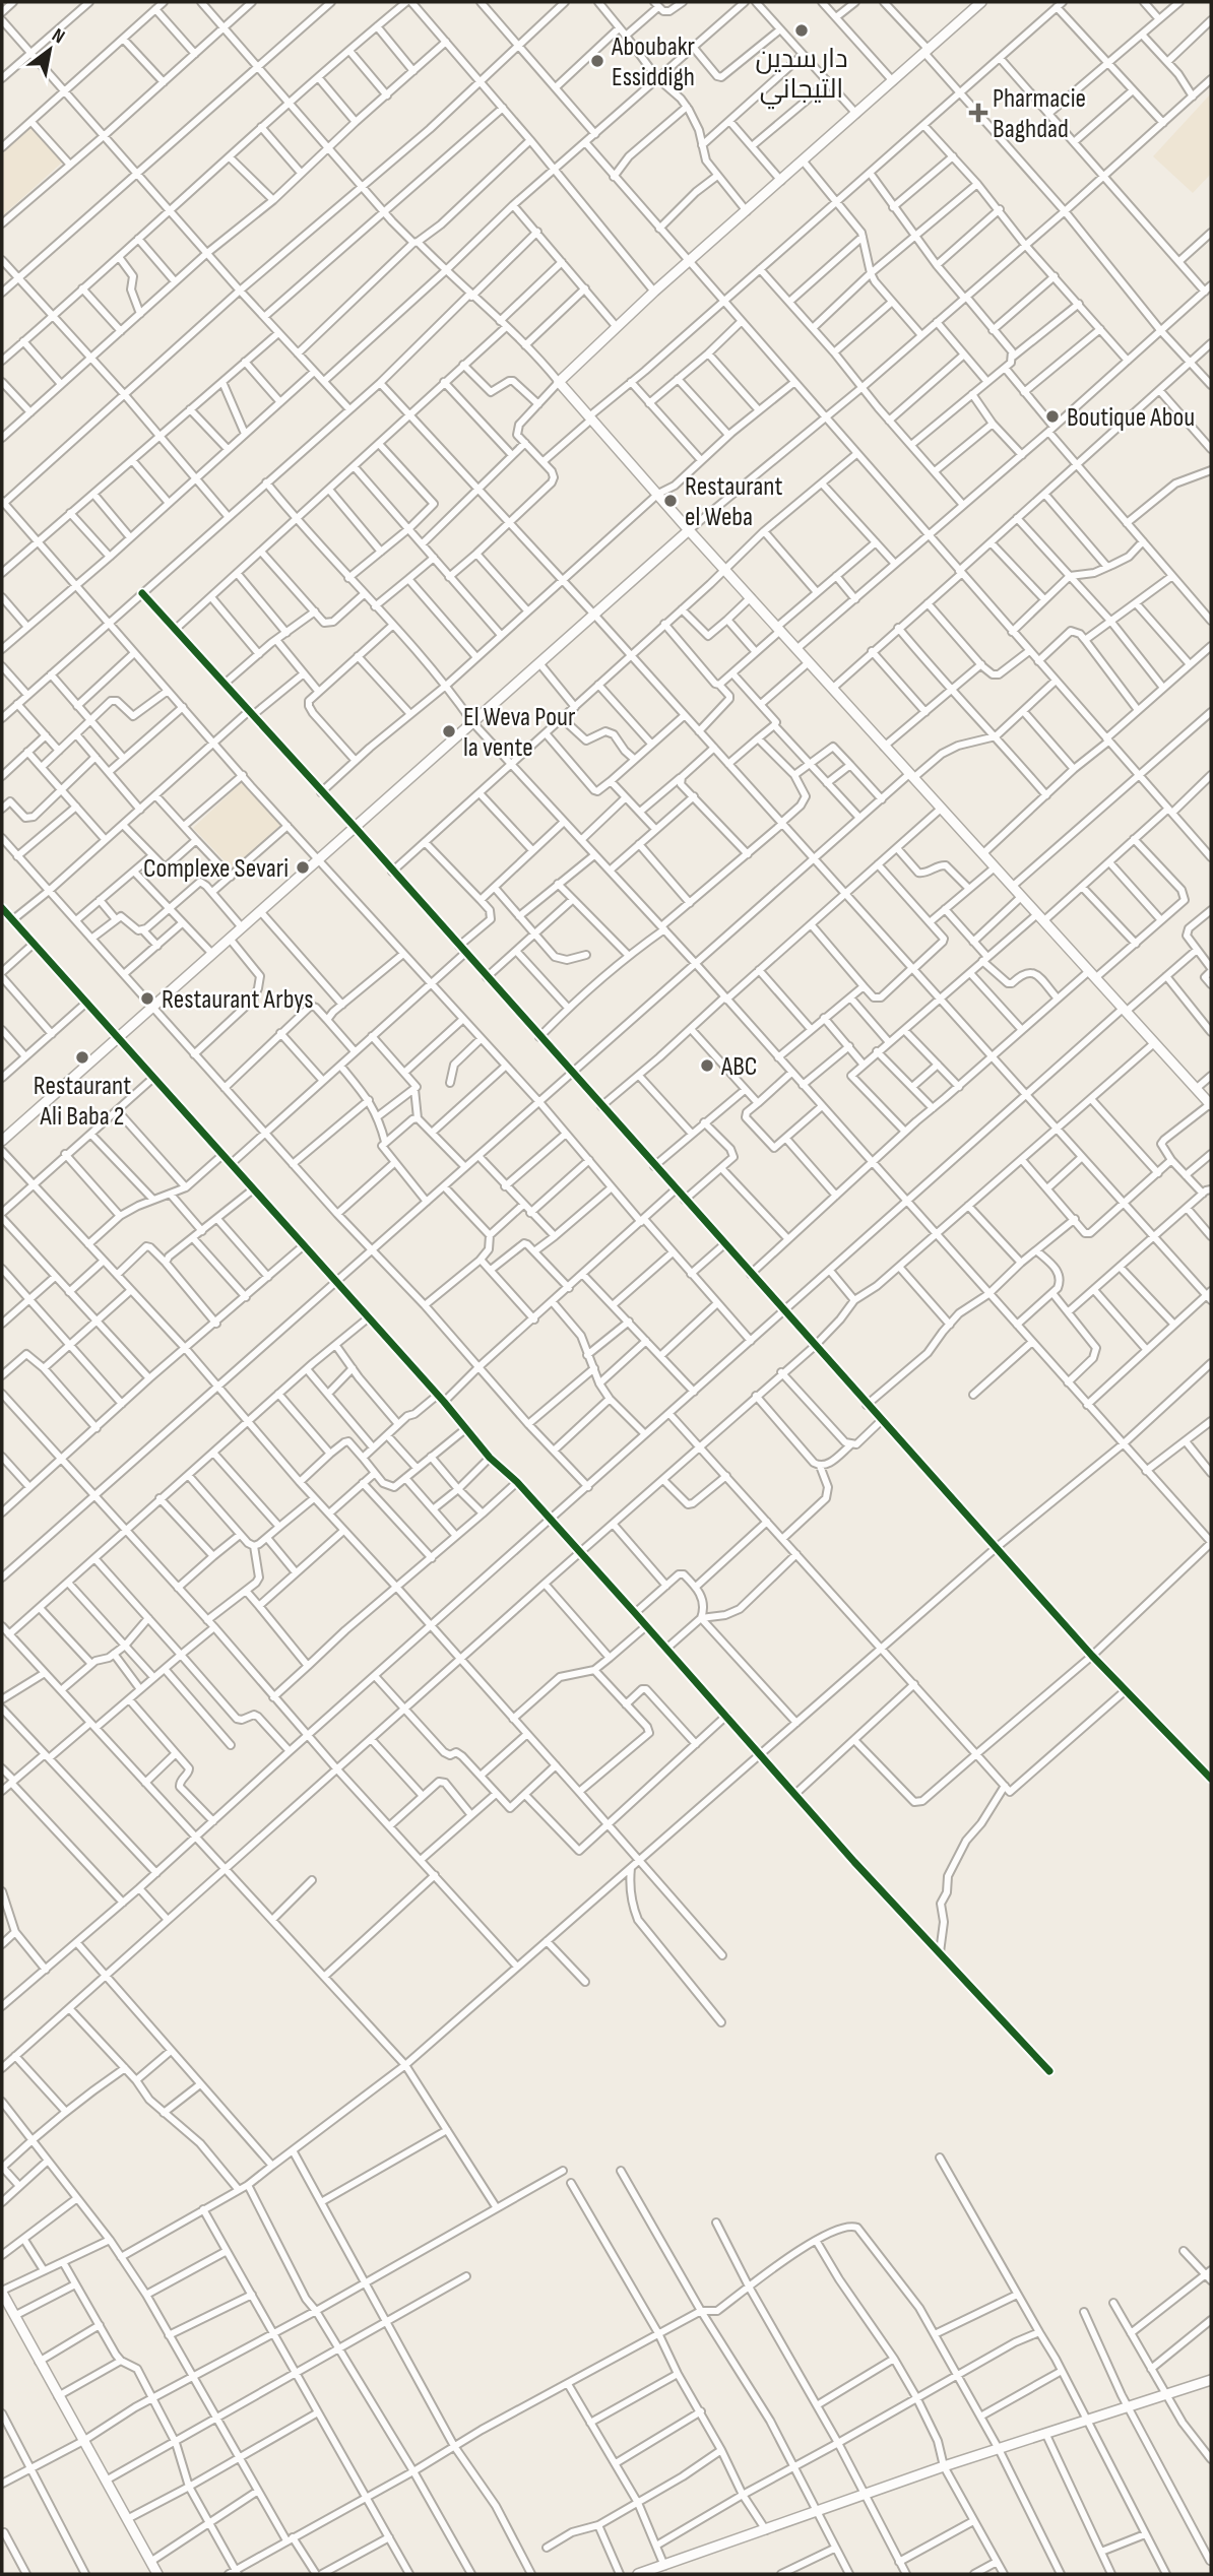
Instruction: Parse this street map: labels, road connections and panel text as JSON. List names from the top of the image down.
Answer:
{
  "places": {
    "other": [
      "دار سدين التيجاني",
      "Aboubakr Essiddigh",
      "Boutique Abou",
      "Restaurant el Weba",
      "El Weva Pour la vente",
      "Complexe Sevari",
      "Restaurant Arbys",
      "Restaurant Ali Baba 2",
      "ABC"
    ],
    "health": ["Pharmacie Baghdad"]
  },
  "north": "top right"
}
